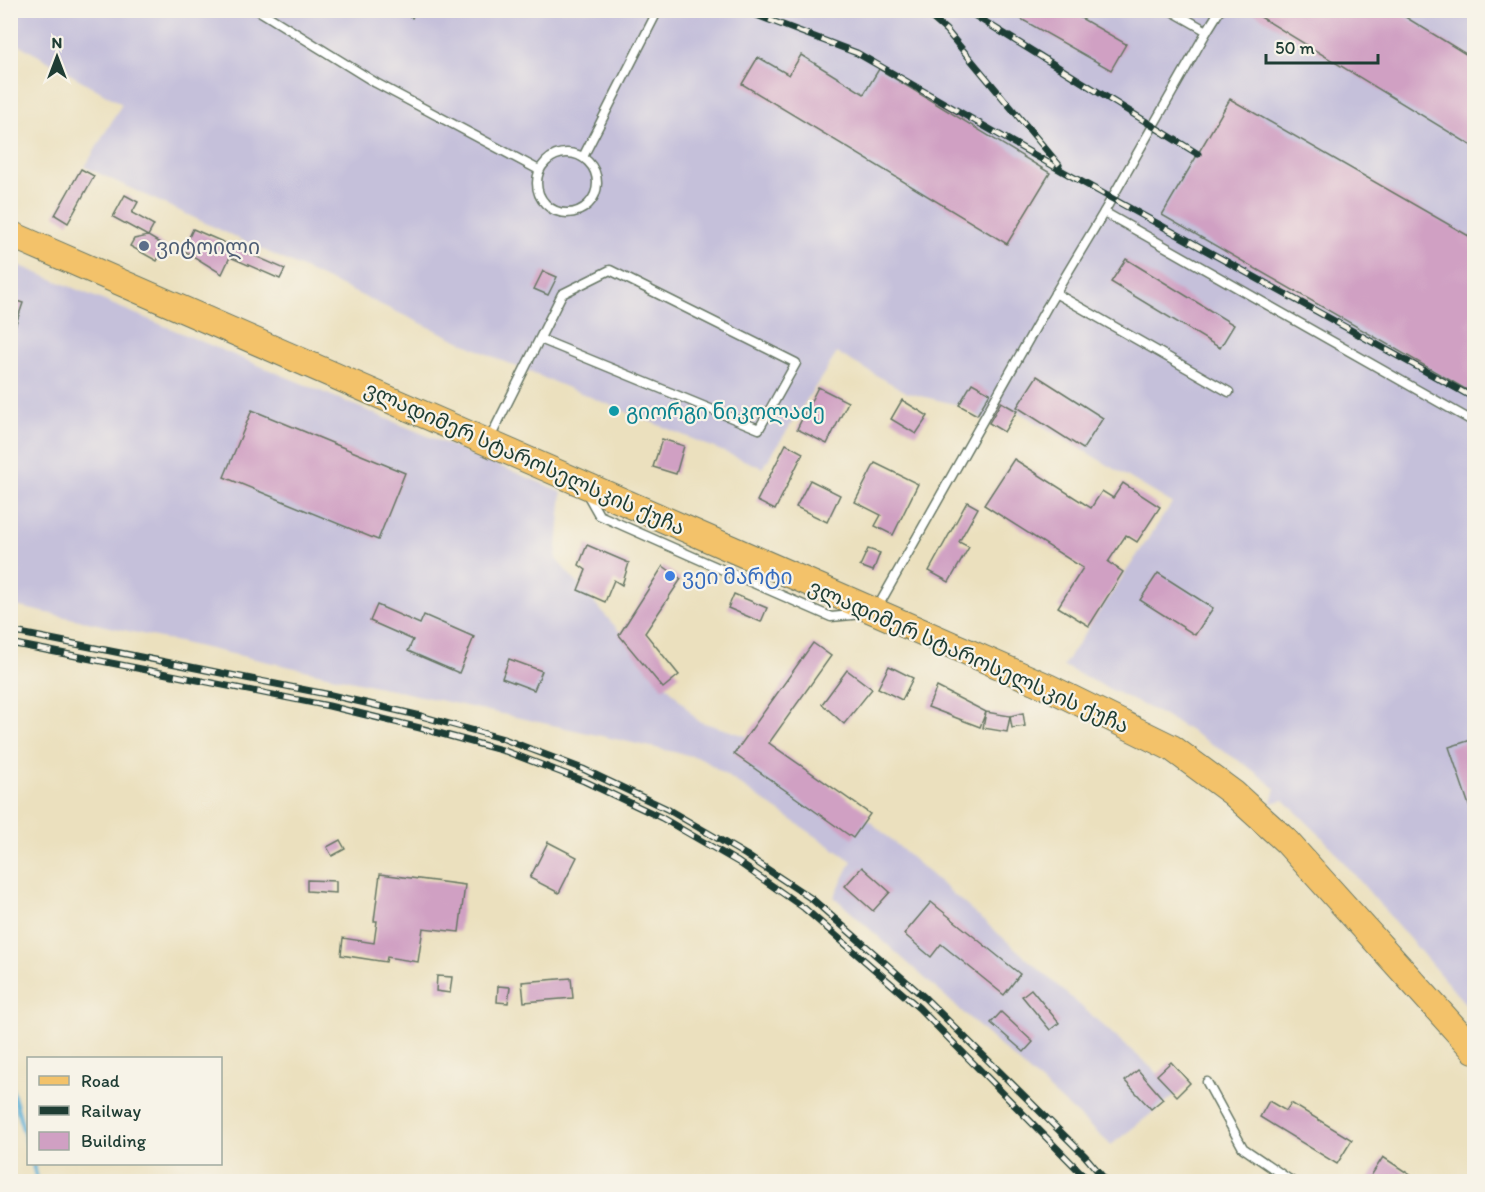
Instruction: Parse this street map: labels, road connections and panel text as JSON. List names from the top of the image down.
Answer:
{
  "streets": {
    "main road": ["ვლადიმერ სტაროსელსკის ქუჩა"]
  },
  "places": ["ვიტოილი", "გიორგი ნიკოლაძე", "ვეი მარტი"],
  "legend": ["Road", "Railway", "Building"],
  "scale_bar": "50 m",
  "north": "top"
}
